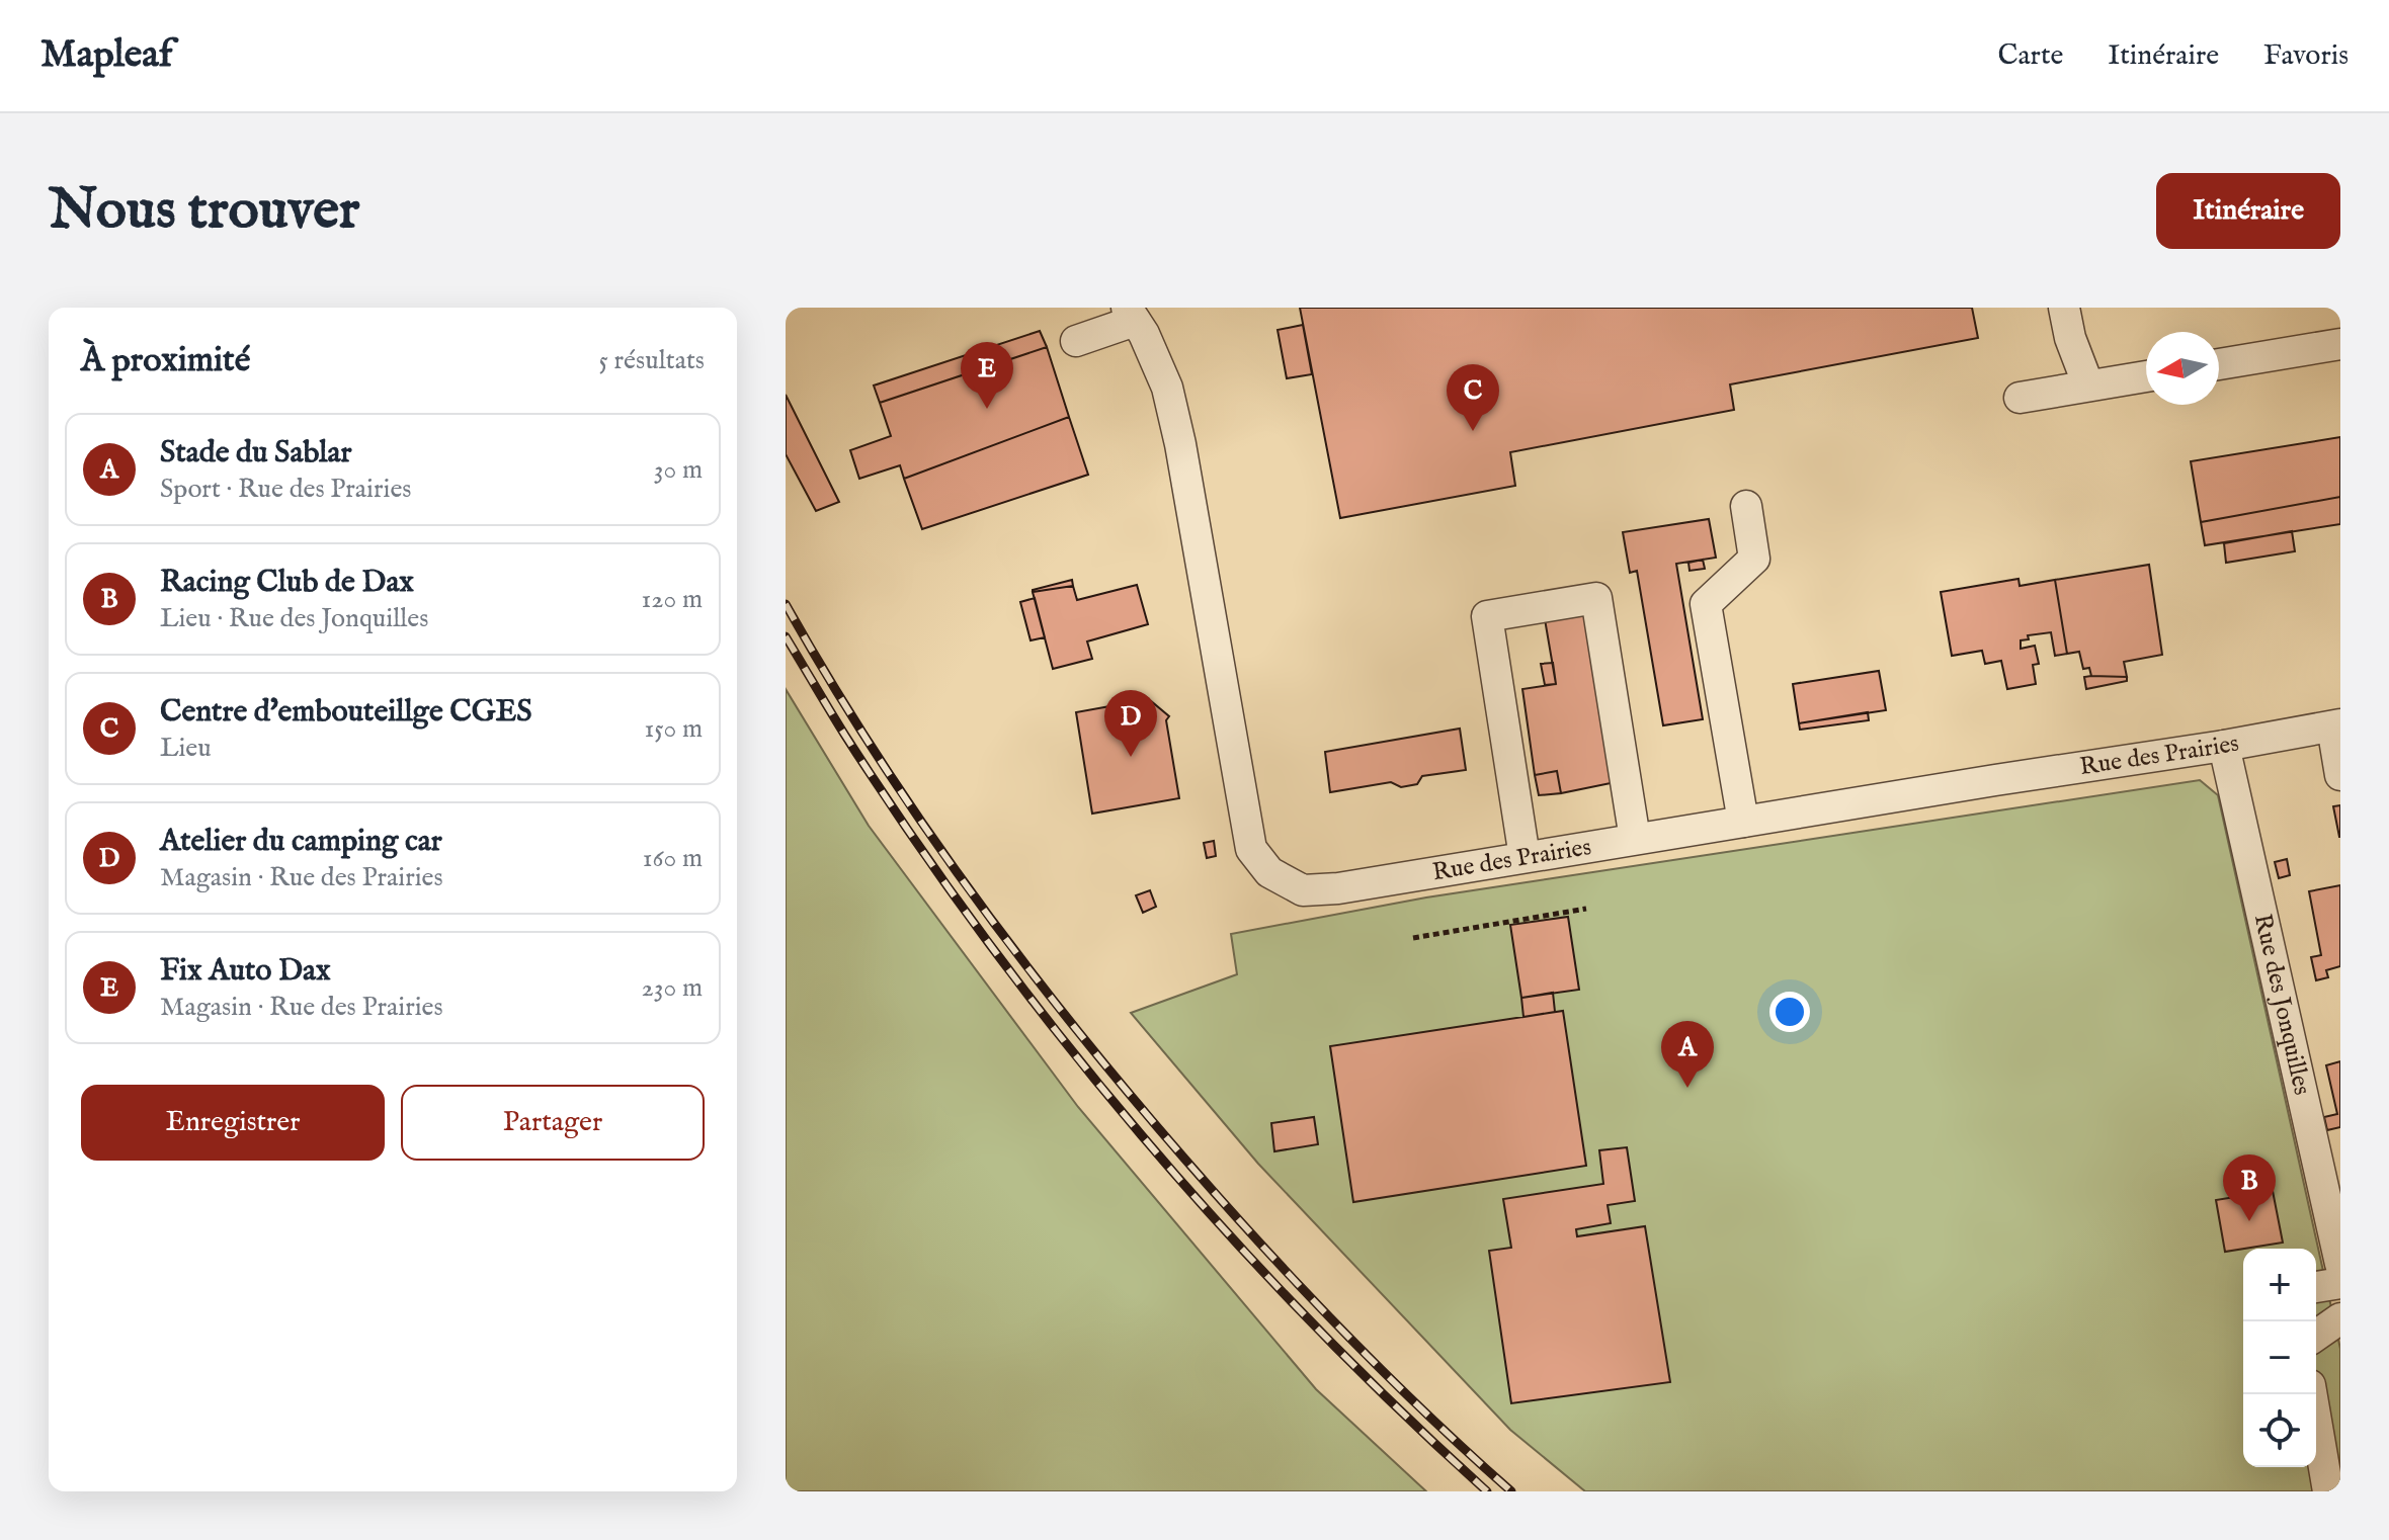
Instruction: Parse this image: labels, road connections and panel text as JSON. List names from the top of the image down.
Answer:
{
  "streets": {
    "street": ["Rue des Prairies", "Rue des Jonquilles"]
  },
  "crossings": [
    ["Rue des Prairies", "Rue des Jonquilles"]
  ],
  "north": "left",
  "page": {
    "header": "Mapleaf",
    "nav": ["Carte", "Itinéraire", "Favoris"],
    "buttons": [
      "Itinéraire",
      ["Enregistrer", "Partager"]
    ],
    "title": "Nous trouver",
    "heading": ["À proximité", "5 résultats"],
    "pins": [
      "E",
      "C",
      "D",
      "A",
      "B"
    ],
    "list": [
      {
        "mark": "A",
        "name": "Stade du Sablar",
        "note": "Sport · Rue des Prairies",
        "value": "30 m"
      },
      {
        "mark": "B",
        "name": "Racing Club de Dax",
        "note": "Lieu · Rue des Jonquilles",
        "value": "120 m"
      },
      {
        "mark": "C",
        "name": "Centre d'embouteillge CGES",
        "note": "Lieu",
        "value": "150 m"
      },
      {
        "mark": "D",
        "name": "Atelier du camping car",
        "note": "Magasin · Rue des Prairies",
        "value": "160 m"
      },
      {
        "mark": "E",
        "name": "Fix Auto Dax",
        "note": "Magasin · Rue des Prairies",
        "value": "230 m"
      }
    ],
    "map_buttons": ["+", "−"]
  }
}
